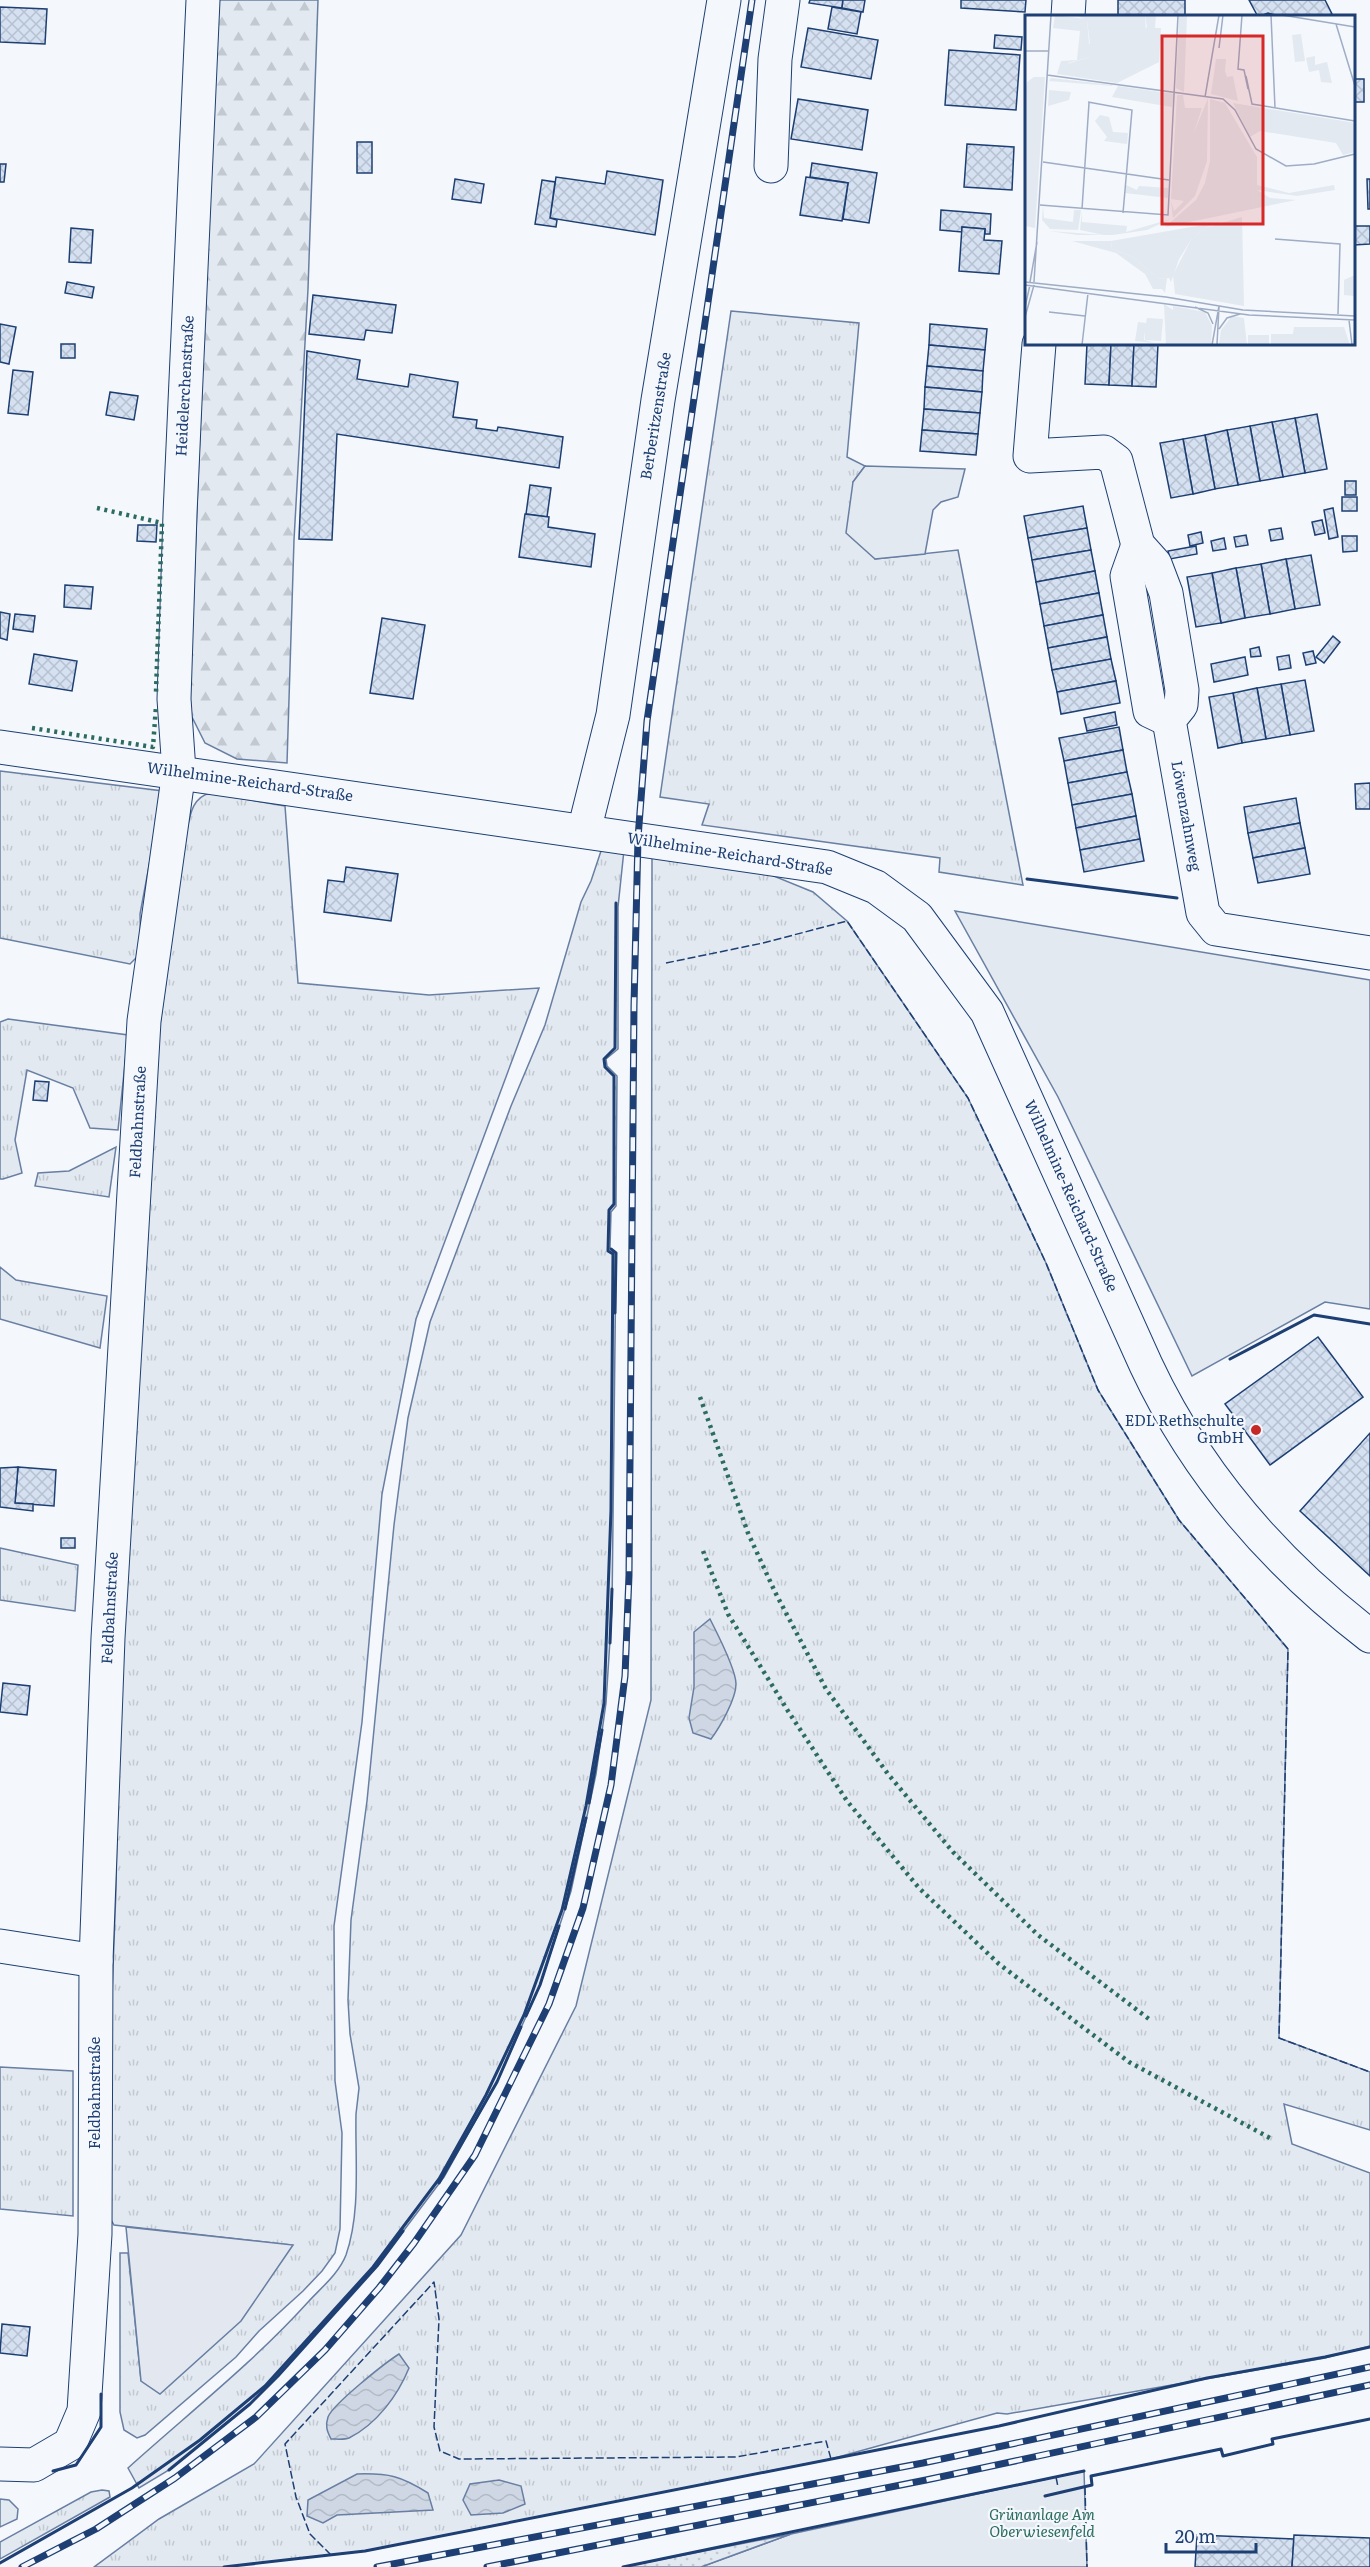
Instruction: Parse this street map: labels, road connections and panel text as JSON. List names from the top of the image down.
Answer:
{
  "streets": {
    "street": [
      "Heidelerchenstraße",
      "Berberitzenstraße",
      "Wilhelmine-Reichard-Straße",
      "Löwenzahnweg",
      "Feldbahnstraße"
    ]
  },
  "crossings": [
    ["Heidelerchenstraße", "Wilhelmine-Reichard-Straße"],
    ["Heidelerchenstraße", "Feldbahnstraße"],
    ["Berberitzenstraße", "Wilhelmine-Reichard-Straße"],
    ["Wilhelmine-Reichard-Straße", "Feldbahnstraße"]
  ],
  "parks": ["Grünanlage Am Oberwiesenfeld"],
  "places": ["EDL Rethschulte GmbH"],
  "scale_bar": "20 m"
}
